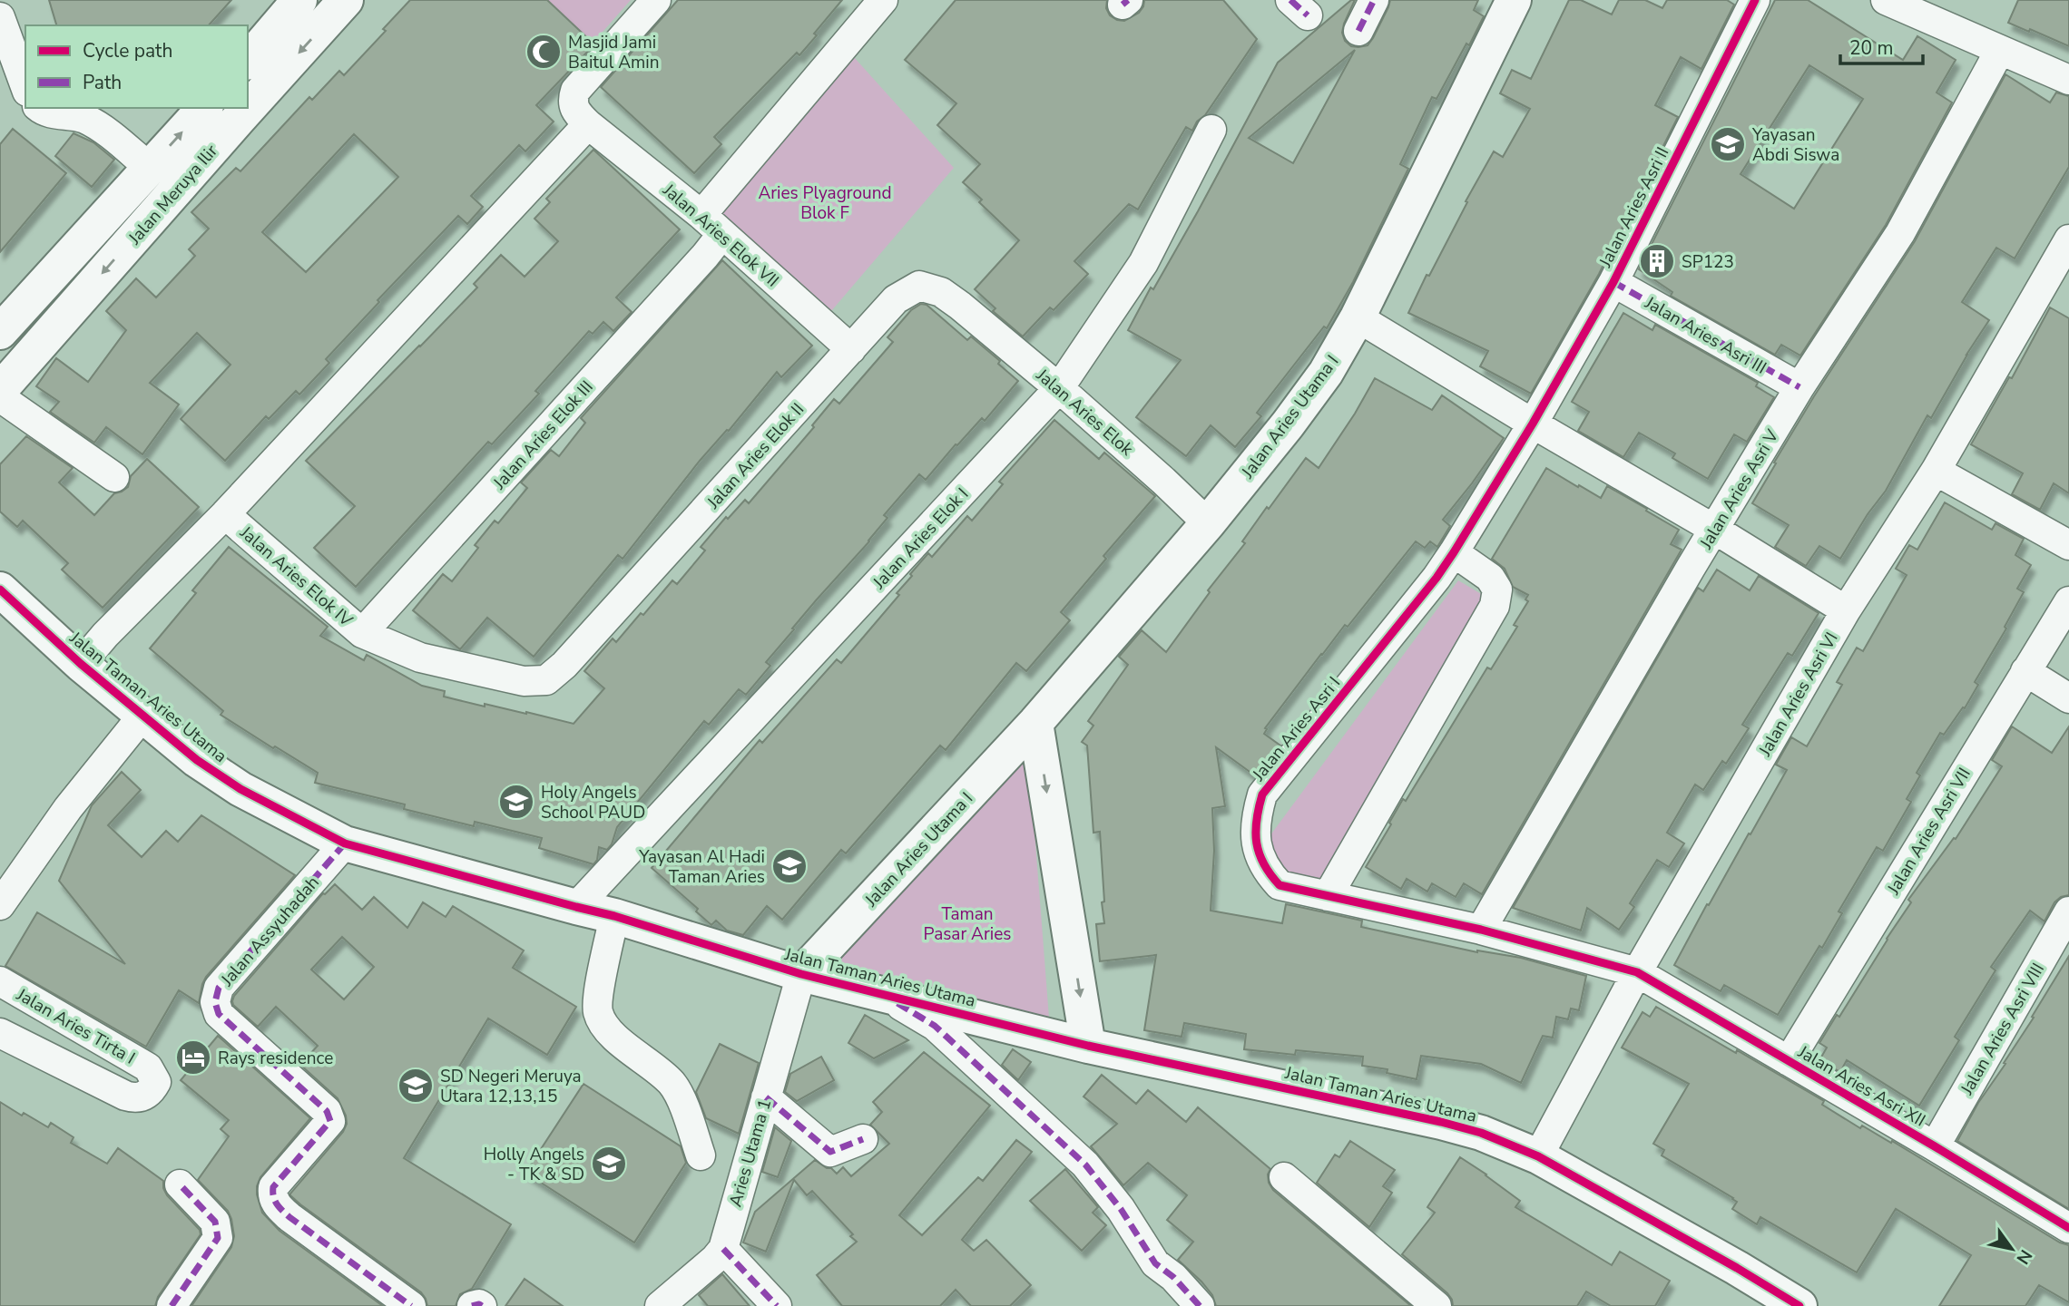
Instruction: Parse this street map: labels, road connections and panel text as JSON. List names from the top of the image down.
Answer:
{
  "streets": {
    "street": [
      "Jalan Meruya Ilir",
      "Jalan Aries Asri II",
      "Jalan Aries Elok VII",
      "Jalan Aries Asri III",
      "Jalan Aries Elok",
      "Jalan Aries Utama I",
      "Jalan Aries Elok III",
      "Jalan Aries Elok II",
      "Jalan Aries Asri V",
      "Jalan Aries Elok I",
      "Jalan Aries Elok IV",
      "Jalan Aries Asri VI",
      "Jalan Taman Aries Utama",
      "Jalan Aries Asri I",
      "Jalan Aries Asri VII",
      "Jalan Assyuhadah",
      "Jalan Aries Tirta I",
      "Jalan Aries Asri VIII",
      "Jalan Aries Asri XII",
      "Aries Utama 1"
    ]
  },
  "crossings": [
    ["Jalan Aries Asri II", "Jalan Aries Asri III"],
    ["Jalan Aries Asri II", "Jalan Aries Asri I"],
    ["Jalan Aries Elok VII", "Jalan Aries Elok III"],
    ["Jalan Aries Elok VII", "Jalan Aries Elok II"],
    ["Jalan Aries Asri III", "Jalan Aries Asri V"],
    ["Jalan Aries Elok", "Jalan Aries Utama I"],
    ["Jalan Aries Elok", "Jalan Aries Elok II"],
    ["Jalan Aries Elok", "Jalan Aries Elok I"],
    ["Jalan Aries Utama I", "Jalan Taman Aries Utama"],
    ["Jalan Aries Utama I", "Aries Utama 1"],
    ["Jalan Aries Elok III", "Jalan Aries Elok IV"],
    ["Jalan Aries Elok II", "Jalan Aries Elok IV"],
    ["Jalan Aries Asri V", "Jalan Aries Asri I"],
    ["Jalan Aries Elok I", "Jalan Taman Aries Utama"],
    ["Jalan Aries Elok IV", "Jalan Taman Aries Utama"],
    ["Jalan Aries Asri VI", "Jalan Taman Aries Utama"],
    ["Jalan Aries Asri VI", "Jalan Aries Asri I"],
    ["Jalan Aries Asri VI", "Jalan Aries Asri XII"],
    ["Jalan Taman Aries Utama", "Jalan Assyuhadah"],
    ["Jalan Taman Aries Utama", "Aries Utama 1"],
    ["Jalan Aries Asri I", "Jalan Aries Asri XII"],
    ["Jalan Aries Asri VII", "Jalan Aries Asri XII"],
    ["Jalan Aries Asri VIII", "Jalan Aries Asri XII"]
  ],
  "parks": ["Aries Plyaground Blok F", "Taman Pasar Aries"],
  "places": {
    "mosque": ["Masjid Jami Baitul Amin"],
    "school or university": [
      "Yayasan Abdi Siswa",
      "Holy Angels School PAUD",
      "Yayasan Al Hadi Taman Aries",
      "SD Negeri Meruya Utara 12,13,15",
      "Holly Angels - TK & SD"
    ],
    "building": ["SP123"],
    "hotel": ["Rays residence"]
  },
  "legend": ["Cycle path", "Path"],
  "scale_bar": "20 m",
  "north": "bottom right"
}
